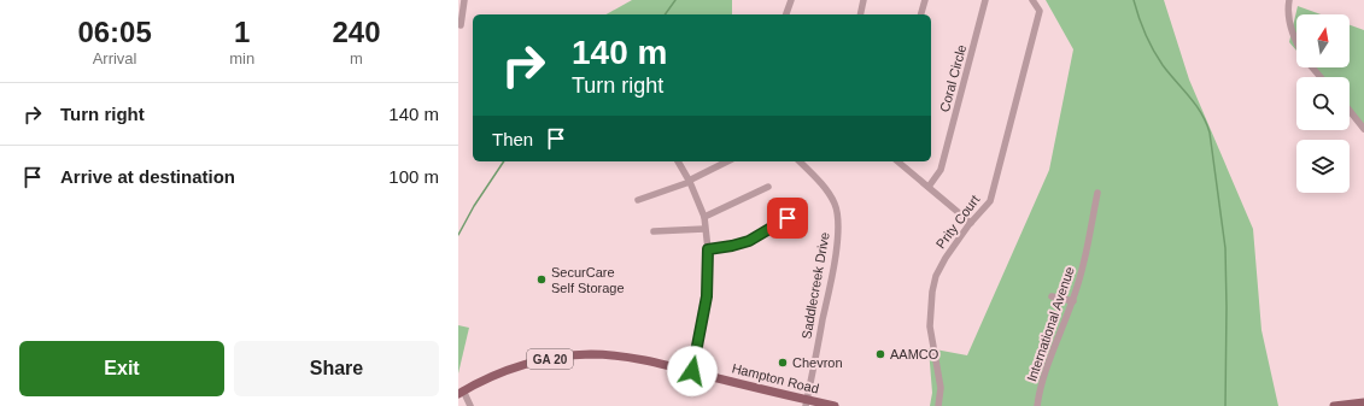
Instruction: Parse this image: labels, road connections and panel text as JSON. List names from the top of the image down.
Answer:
{
  "streets": {
    "main road": ["GA 20", "Hampton Road"],
    "street": [
      "Coral Circle",
      "Prity Court",
      "Saddlecreek Drive",
      "International Avenue"
    ]
  },
  "crossings": [
    ["Saddlecreek Drive", "Hampton Road"]
  ],
  "places": ["SecurCare Self Storage", "AAMCO", "Chevron"],
  "north": "top",
  "page": {
    "eta": [
      "06:05",
      "Arrival",
      "1",
      "min",
      "240",
      "m"
    ],
    "turn": ["140 m", "Turn right"],
    "list": [
      {
        "name": "Turn right",
        "value": "140 m"
      },
      {
        "name": "Arrive at destination",
        "value": "100 m"
      }
    ],
    "then": "Then",
    "buttons": ["Exit", "Share"]
  }
}
